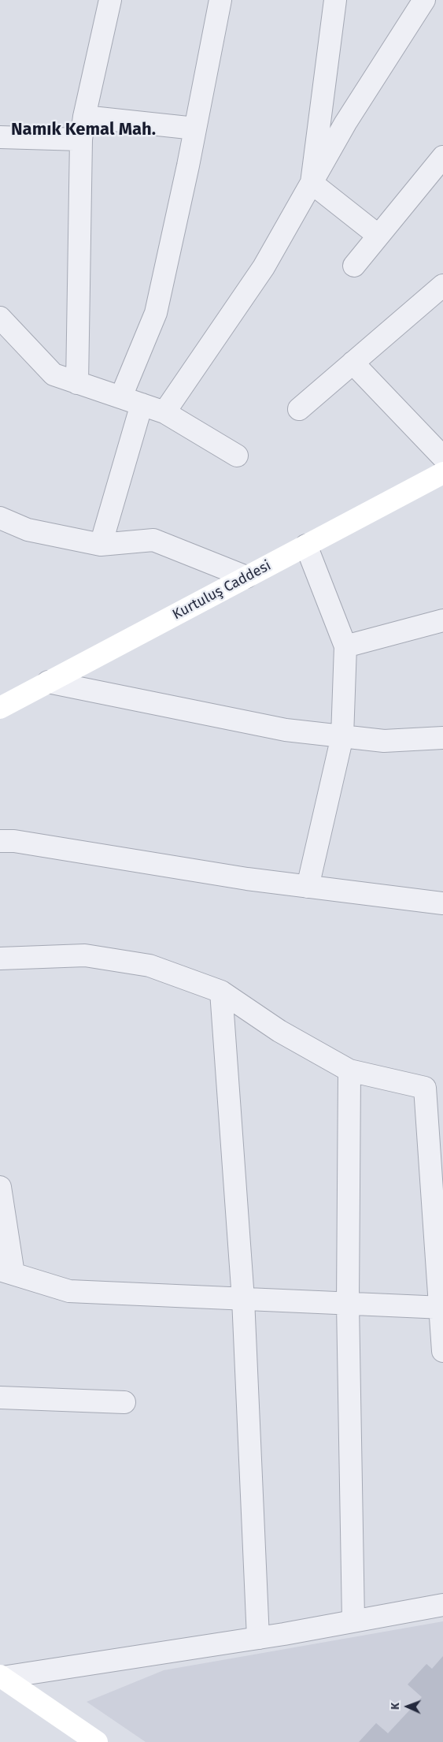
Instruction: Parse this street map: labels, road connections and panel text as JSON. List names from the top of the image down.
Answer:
{
  "streets": {
    "main road": ["Kurtuluş Caddesi"]
  },
  "districts": ["Namık Kemal Mah."],
  "north": "left"
}
